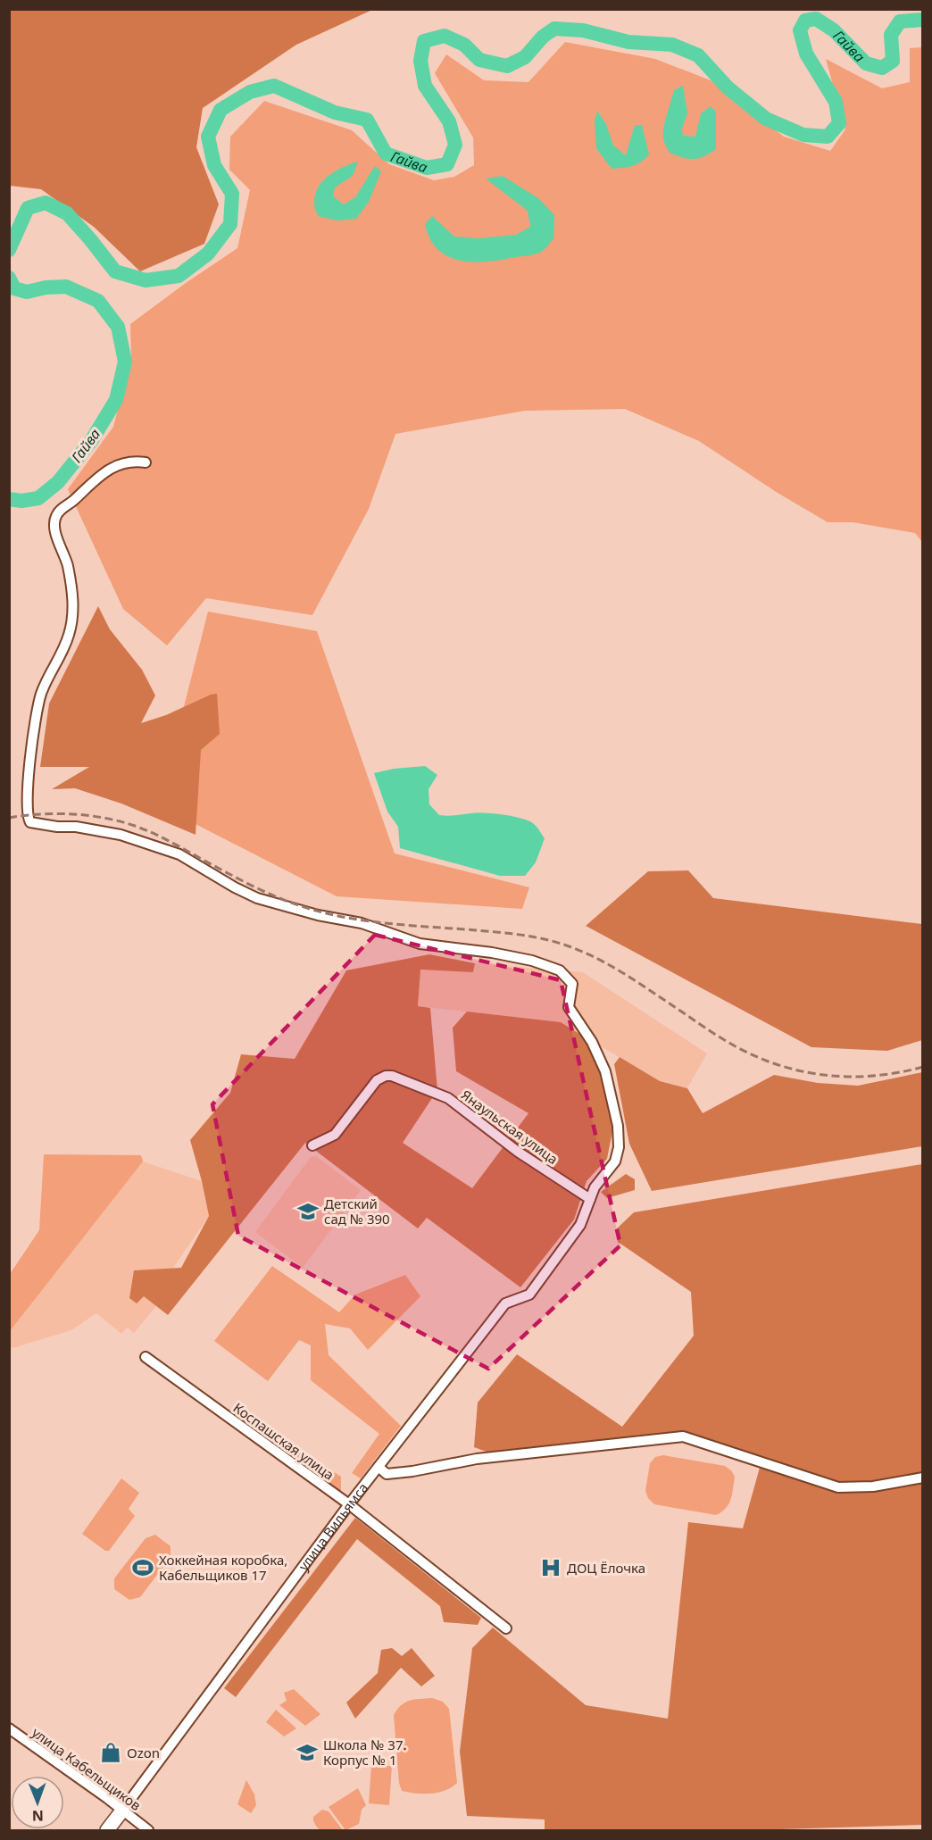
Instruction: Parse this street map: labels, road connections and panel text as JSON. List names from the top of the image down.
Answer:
{
  "streets": {
    "street": [
      "Янаульская улица",
      "Коспашская улица",
      "улица Вильямса",
      "улица Кабельщиков"
    ]
  },
  "crossings": [
    ["Янаульская улица", "улица Вильямса"],
    ["Коспашская улица", "улица Вильямса"],
    ["улица Вильямса", "улица Кабельщиков"]
  ],
  "water": ["Гайва"],
  "places": {
    "school or university": ["Детский сад № 390", "Школа № 37. Корпус № 1"],
    "sports": ["Хоккейная коробка, Кабельщиков 17"],
    "hospital": ["ДОЦ Ёлочка"],
    "shop": ["Ozon"]
  },
  "north": "bottom"
}
